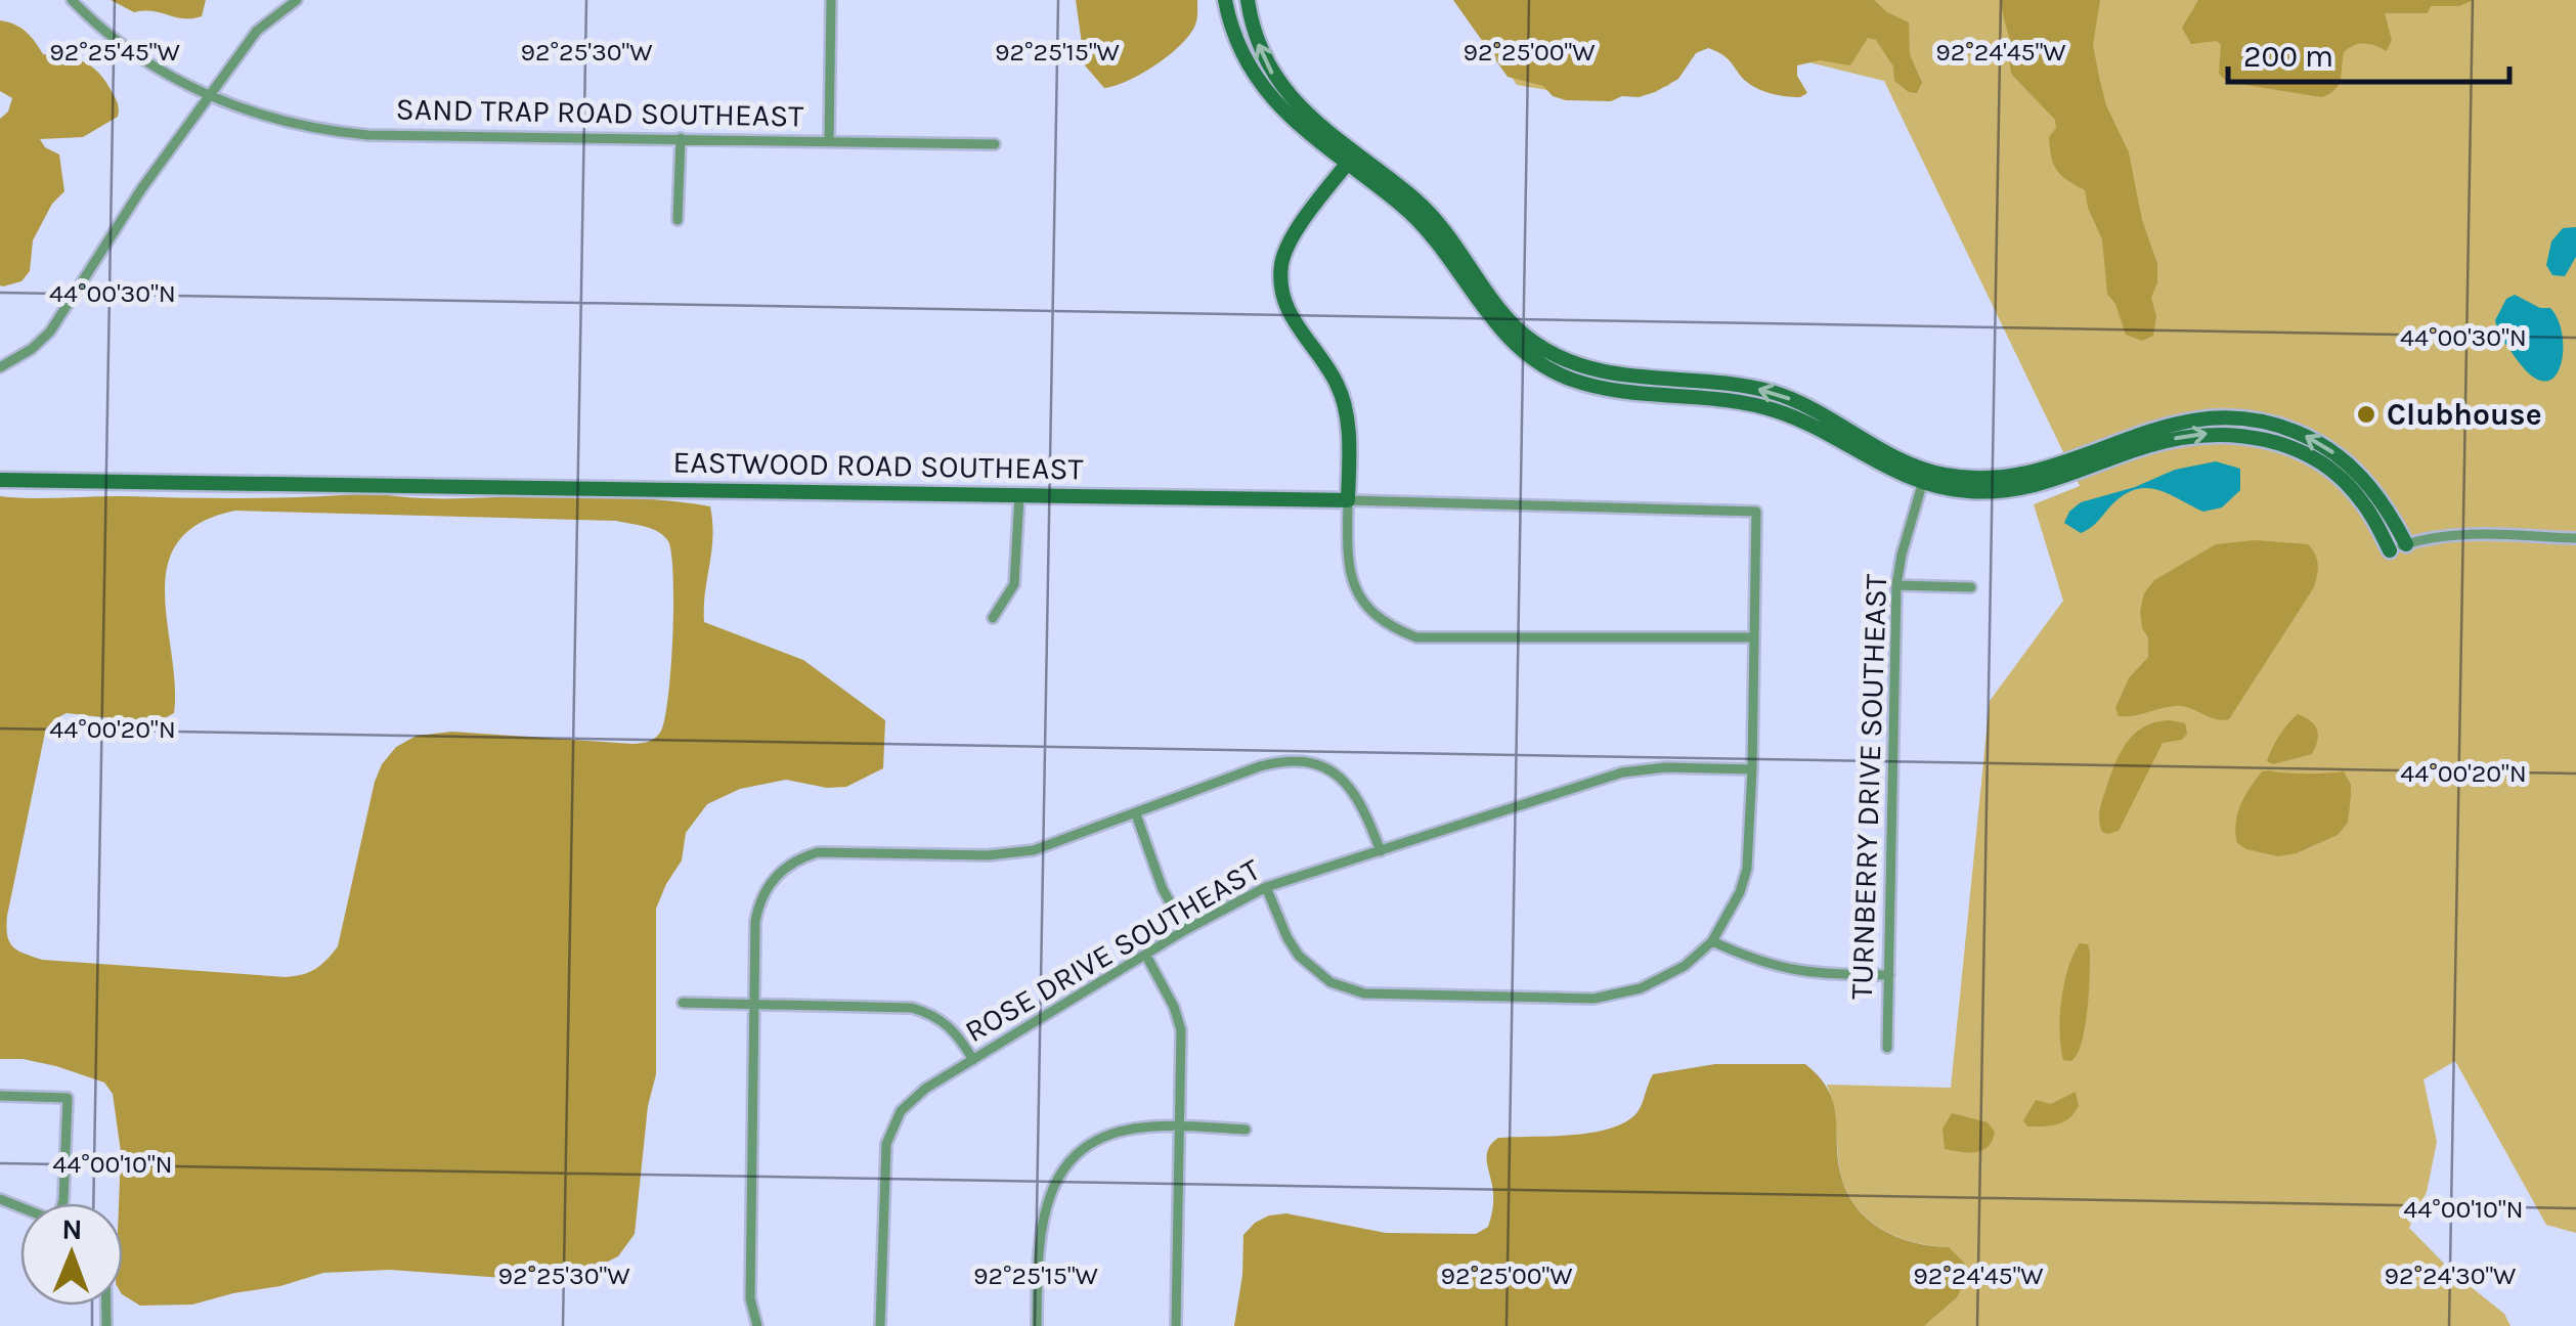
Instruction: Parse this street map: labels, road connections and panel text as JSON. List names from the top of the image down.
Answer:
{
  "streets": {
    "street": [
      "SAND TRAP ROAD SOUTHEAST",
      "EASTWOOD ROAD SOUTHEAST",
      "TURNBERRY DRIVE SOUTHEAST",
      "ROSE DRIVE SOUTHEAST"
    ]
  },
  "places": ["Clubhouse"],
  "scale_bar": "200 m",
  "north": "top",
  "coordinates": [
    "92°25'45\"W",
    "92°25'30\"W",
    "92°25'15\"W",
    "92°25'00\"W",
    "92°24'45\"W",
    "44°00'30\"N",
    "44°00'20\"N",
    "44°00'10\"N",
    "92°24'30\"W"
  ]
}
